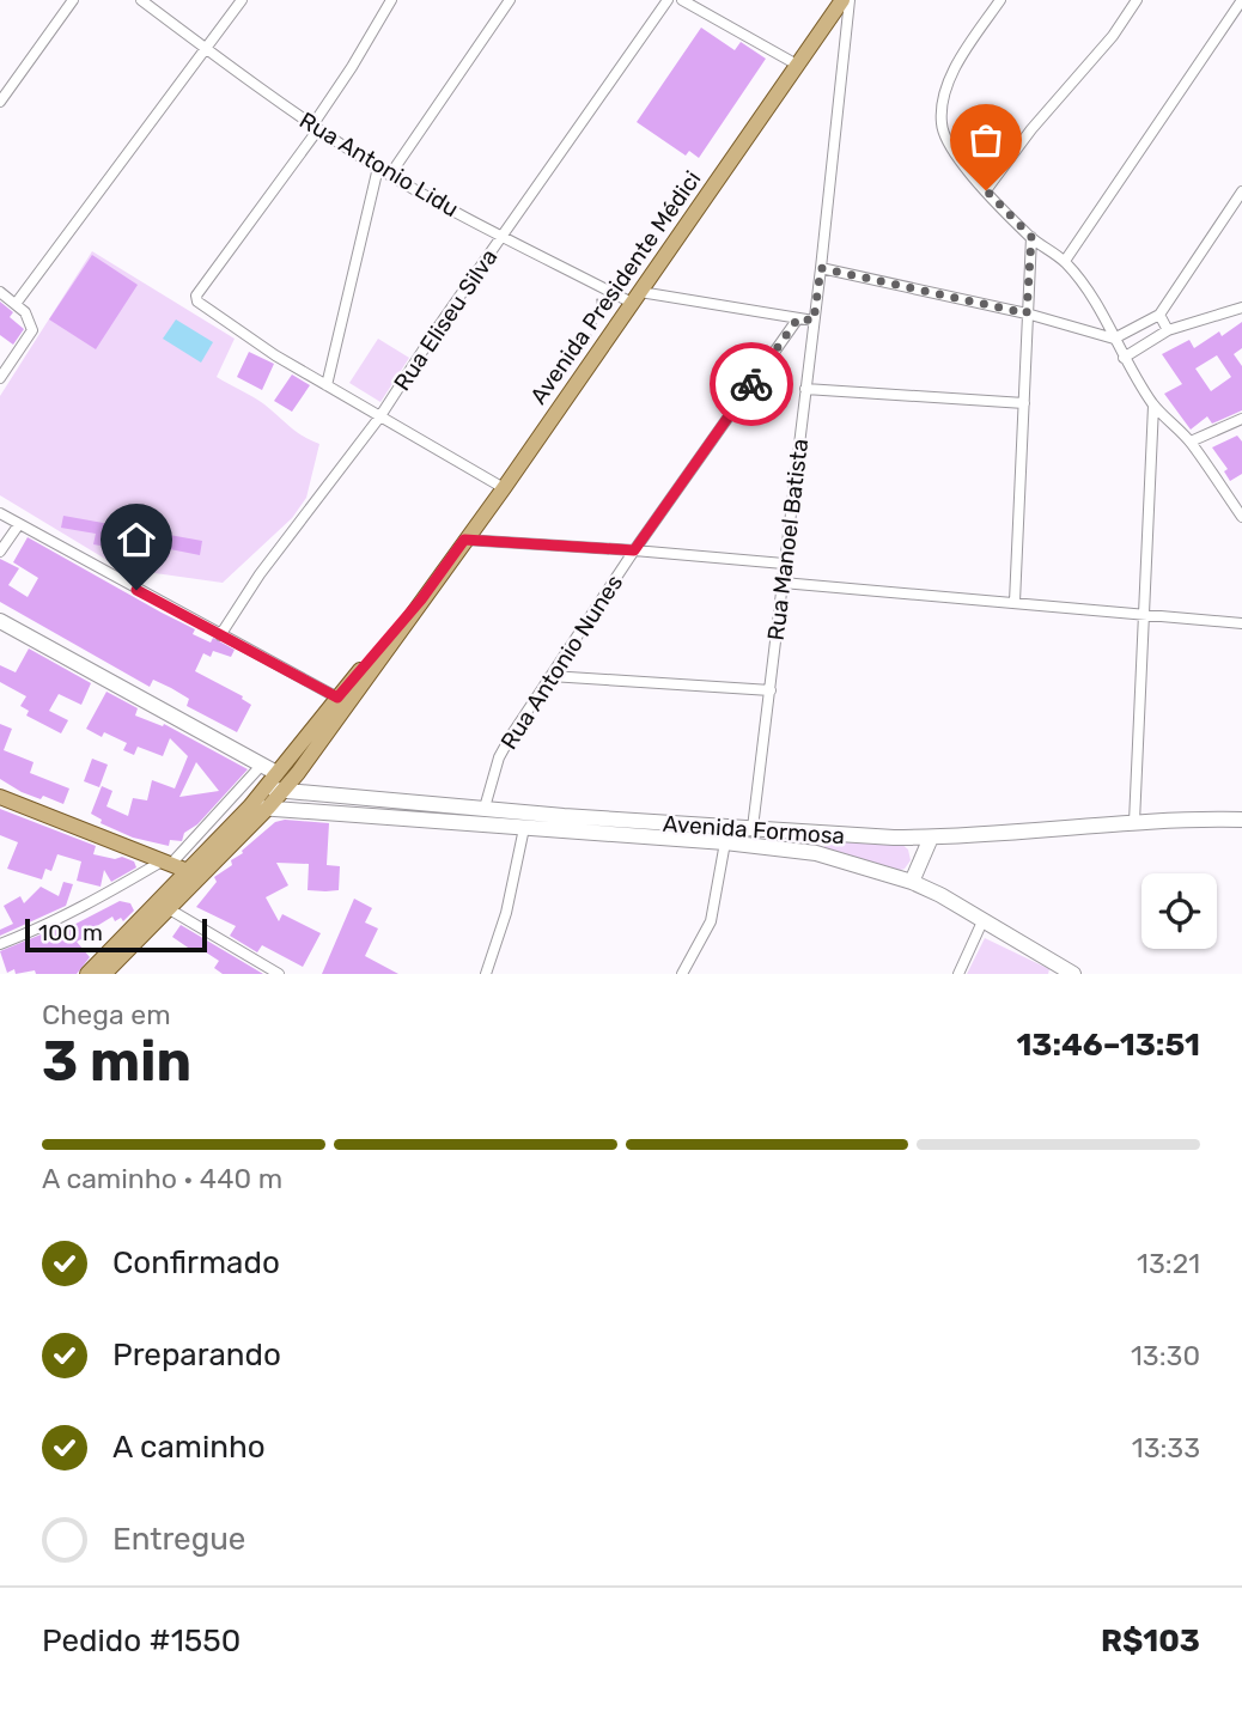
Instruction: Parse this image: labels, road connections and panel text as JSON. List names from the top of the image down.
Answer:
{
  "streets": {
    "main road": ["Avenida Presidente Médici", "Avenida Formosa"],
    "street": [
      "Rua Antonio Lidu",
      "Rua Eliseu Silva",
      "Rua Manoel Batista",
      "Rua Antonio Nunes"
    ]
  },
  "crossings": [
    ["Rua Antonio Lidu", "Avenida Presidente Médici"],
    ["Rua Antonio Lidu", "Rua Eliseu Silva"],
    ["Rua Antonio Lidu", "Rua Manoel Batista"],
    ["Rua Antonio Lidu", "Rua Antonio Nunes"],
    ["Avenida Presidente Médici", "Avenida Formosa"],
    ["Rua Manoel Batista", "Avenida Formosa"],
    ["Rua Antonio Nunes", "Avenida Formosa"]
  ],
  "scale_bar": "100 m",
  "page": {
    "scale": "100 m",
    "heading": ["3 min", "Chega em", "13:46–13:51"],
    "panel": ["Pedido #1550", "R$103"],
    "bar": "A caminho · 440 m",
    "list": [
      ["Confirmado", "13:21"],
      ["Preparando", "13:30"],
      ["A caminho", "13:33"],
      "Entregue"
    ]
  }
}
